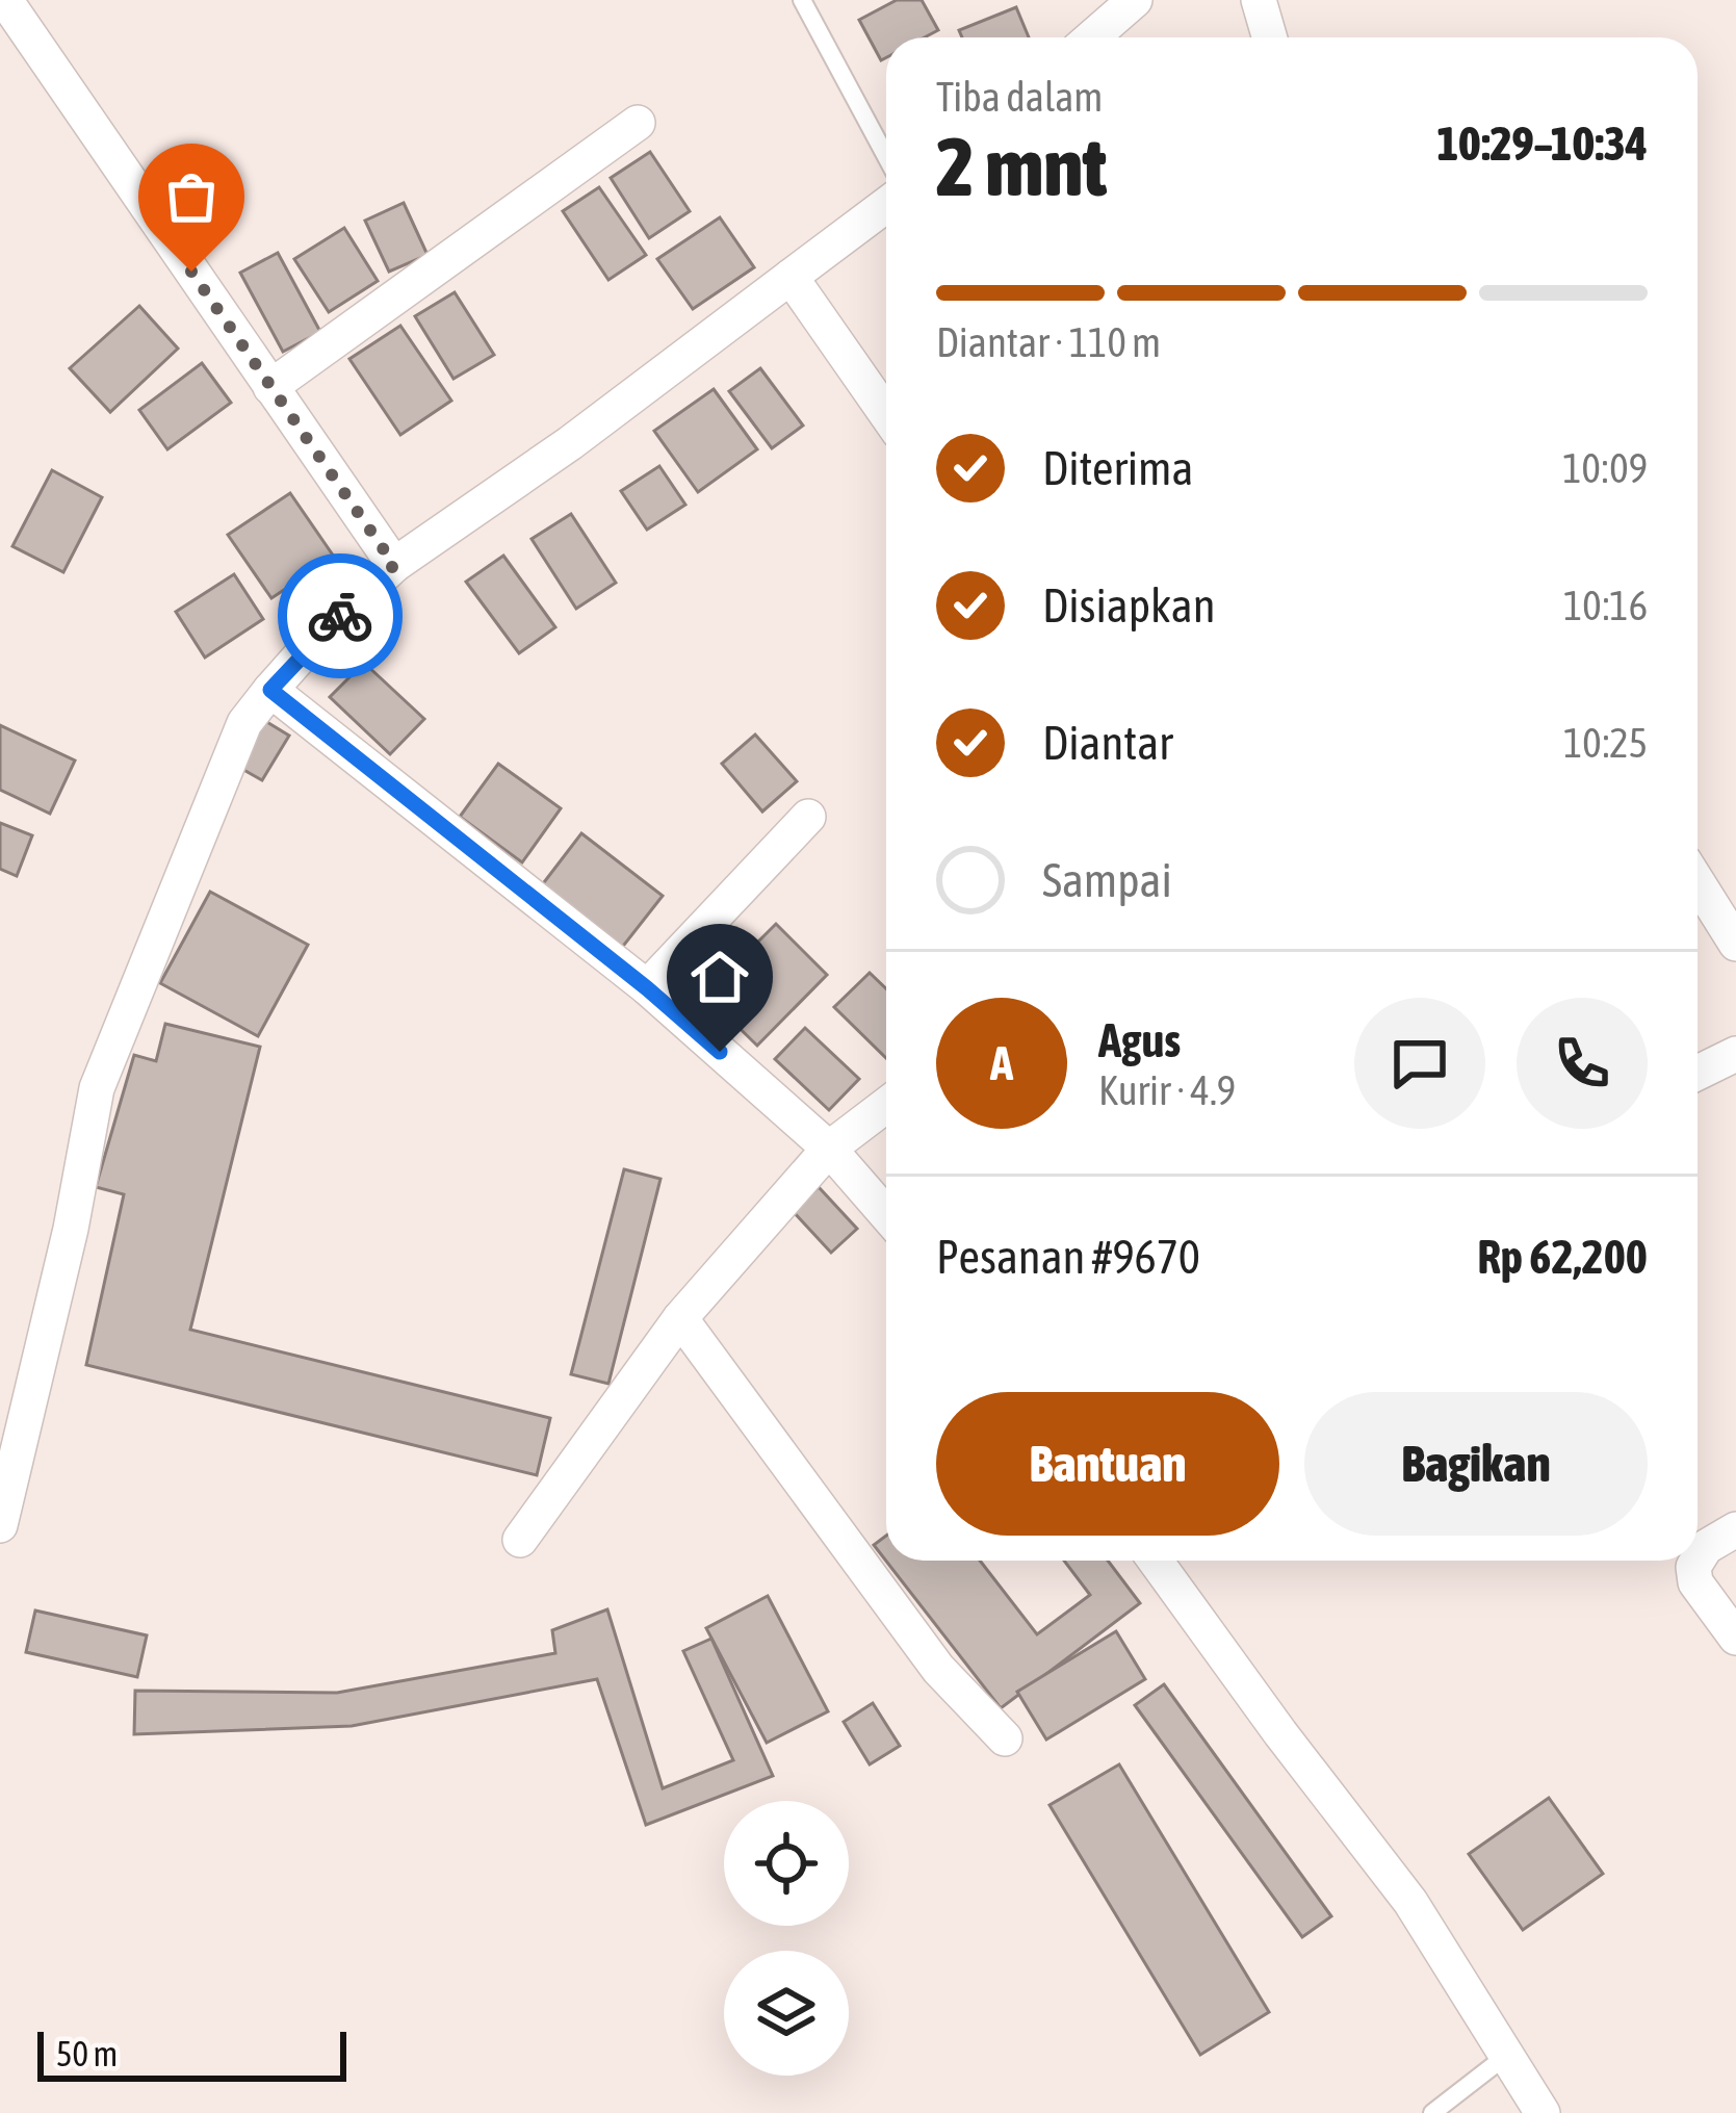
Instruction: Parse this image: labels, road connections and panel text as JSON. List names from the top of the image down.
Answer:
{
  "scale_bar": "50 m",
  "page": {
    "heading": ["2 mnt", "Tiba dalam", "10:29–10:34"],
    "panel": [
      "Agus",
      "Kurir · 4.9",
      "Pesanan #9670",
      "Rp 62,200"
    ],
    "bar": "Diantar · 110 m",
    "list": [
      ["Diterima", "10:09"],
      ["Disiapkan", "10:16"],
      ["Diantar", "10:25"],
      "Sampai"
    ],
    "round": "A",
    "buttons": ["Bantuan", "Bagikan"],
    "scale": "50 m"
  }
}
